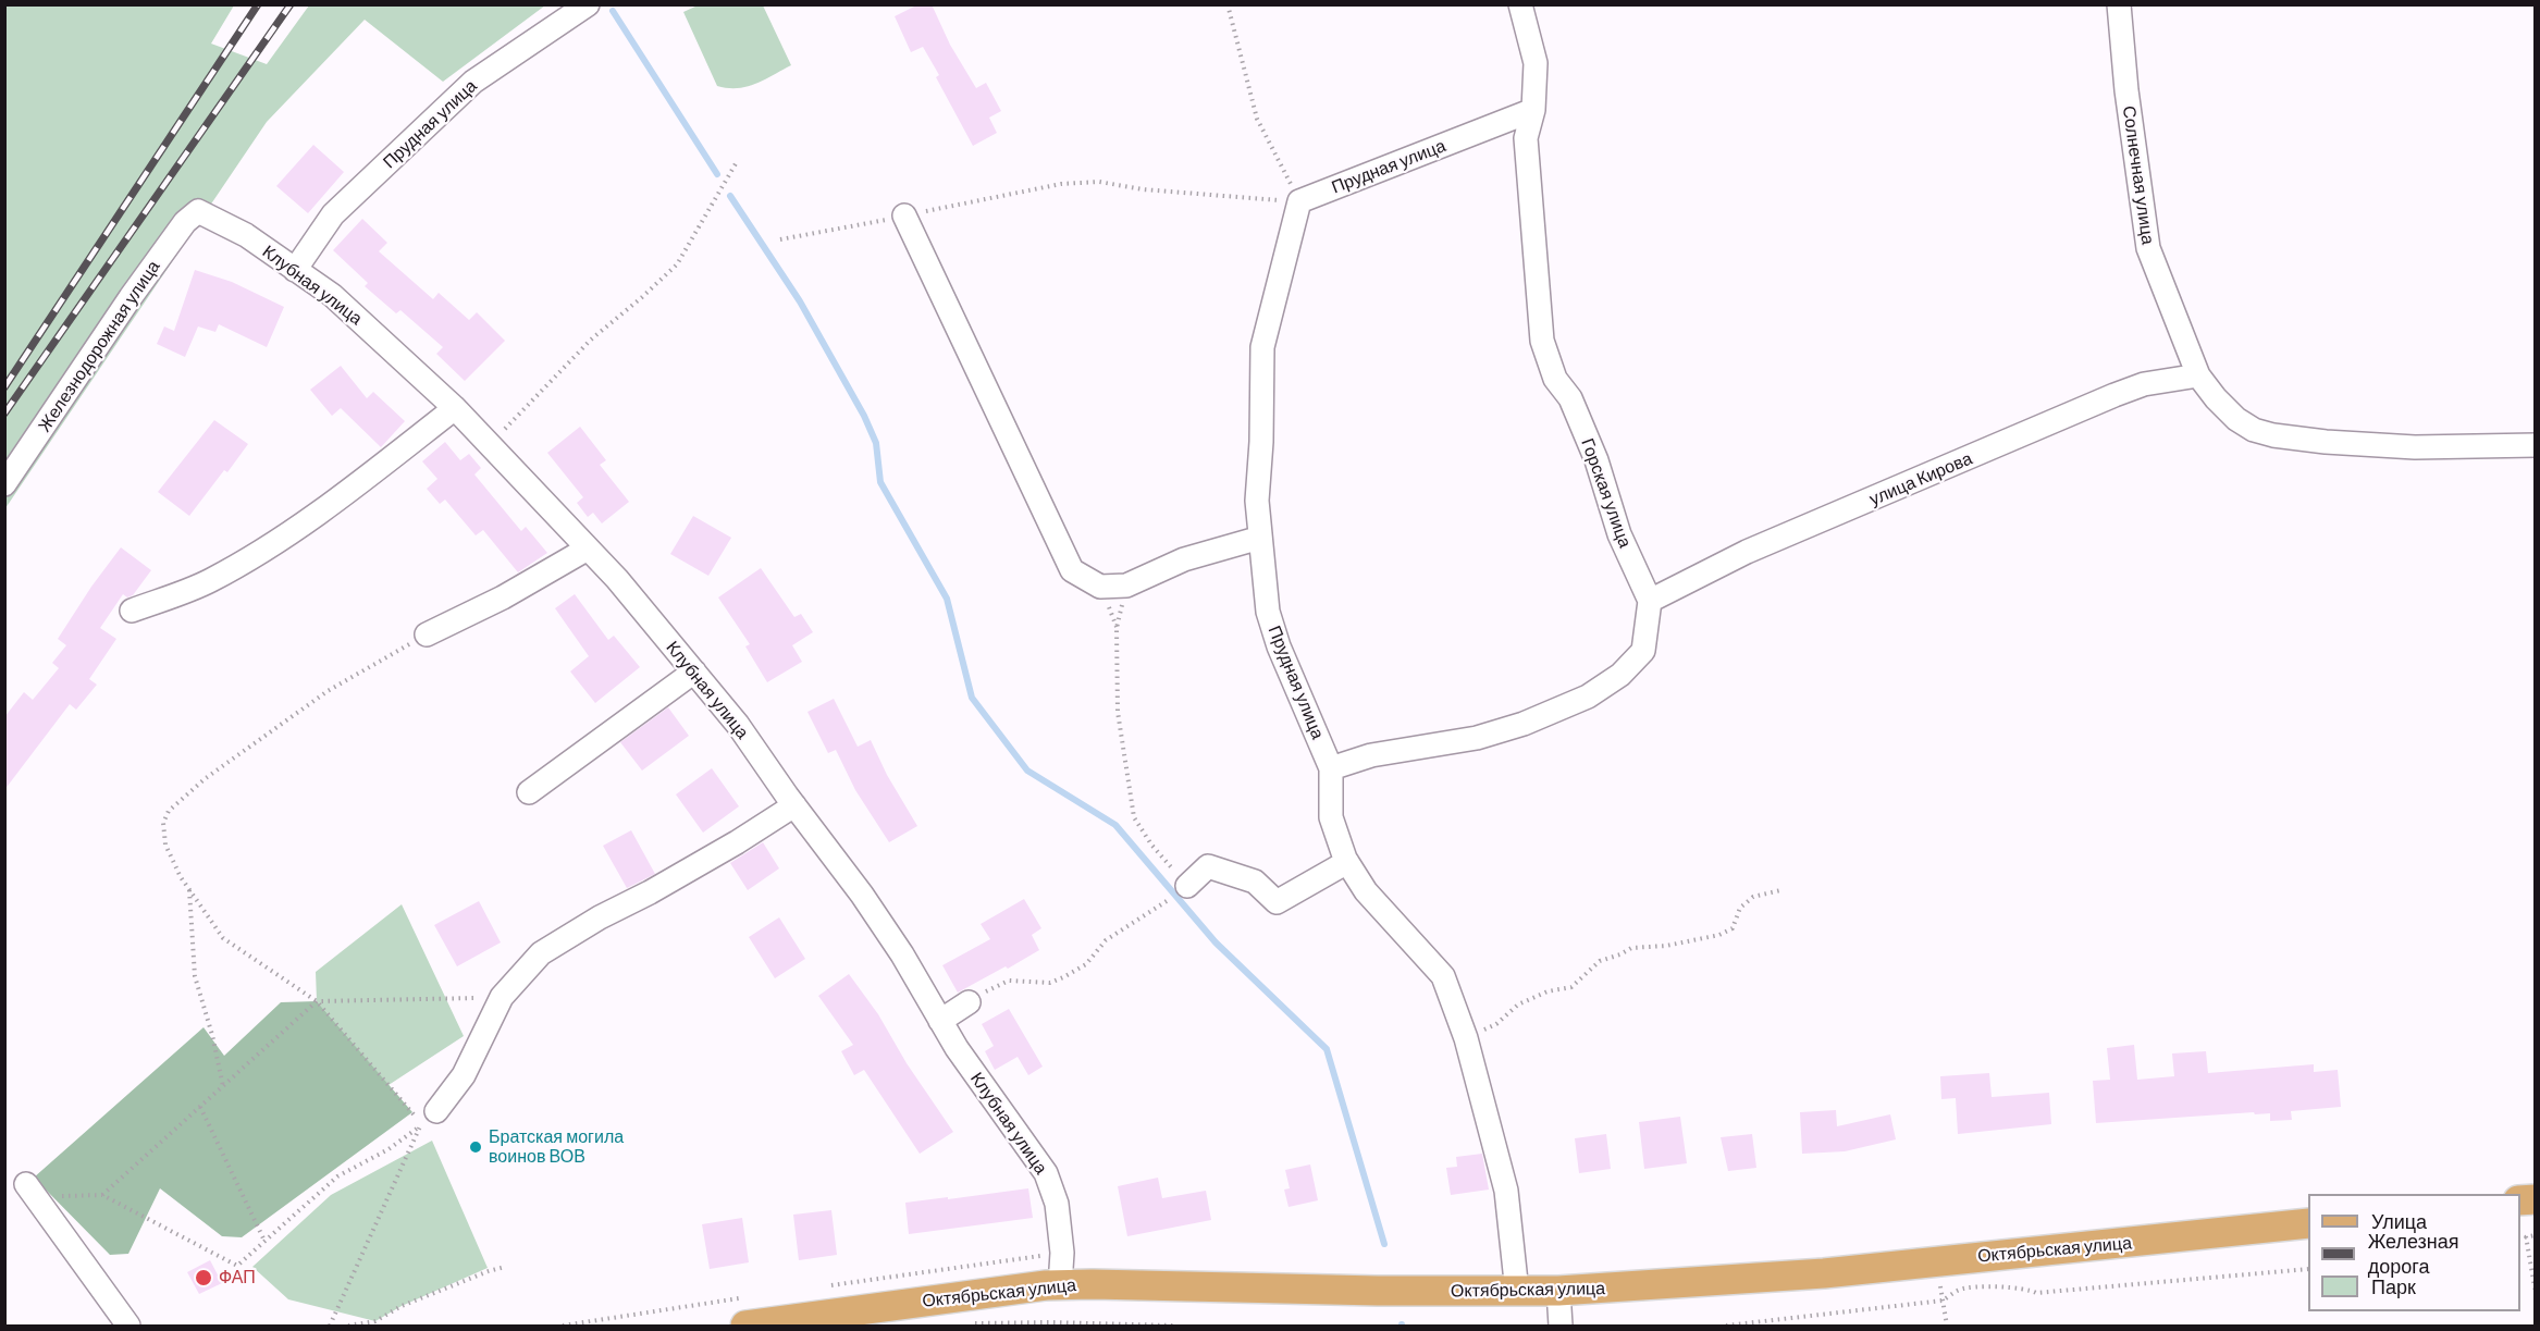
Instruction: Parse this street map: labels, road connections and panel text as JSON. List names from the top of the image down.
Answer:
{
  "streets": {
    "main road": ["Октябрьская улица"],
    "street": [
      "Прудная улица",
      "Солнечная улица",
      "Клубная улица",
      "Железнодорожная улица",
      "улица Кирова",
      "Горская улица"
    ]
  },
  "crossings": [
    ["Прудная улица", "Клубная улица"],
    ["Прудная улица", "Горская улица"],
    ["Прудная улица", "Октябрьская улица"],
    ["Солнечная улица", "улица Кирова"],
    ["Клубная улица", "Железнодорожная улица"],
    ["Клубная улица", "Октябрьская улица"],
    ["улица Кирова", "Горская улица"]
  ],
  "places": ["Братская могила воинов ВОВ", "ФАП"],
  "legend": ["Улица", "Железная дорога", "Парк"]
}
